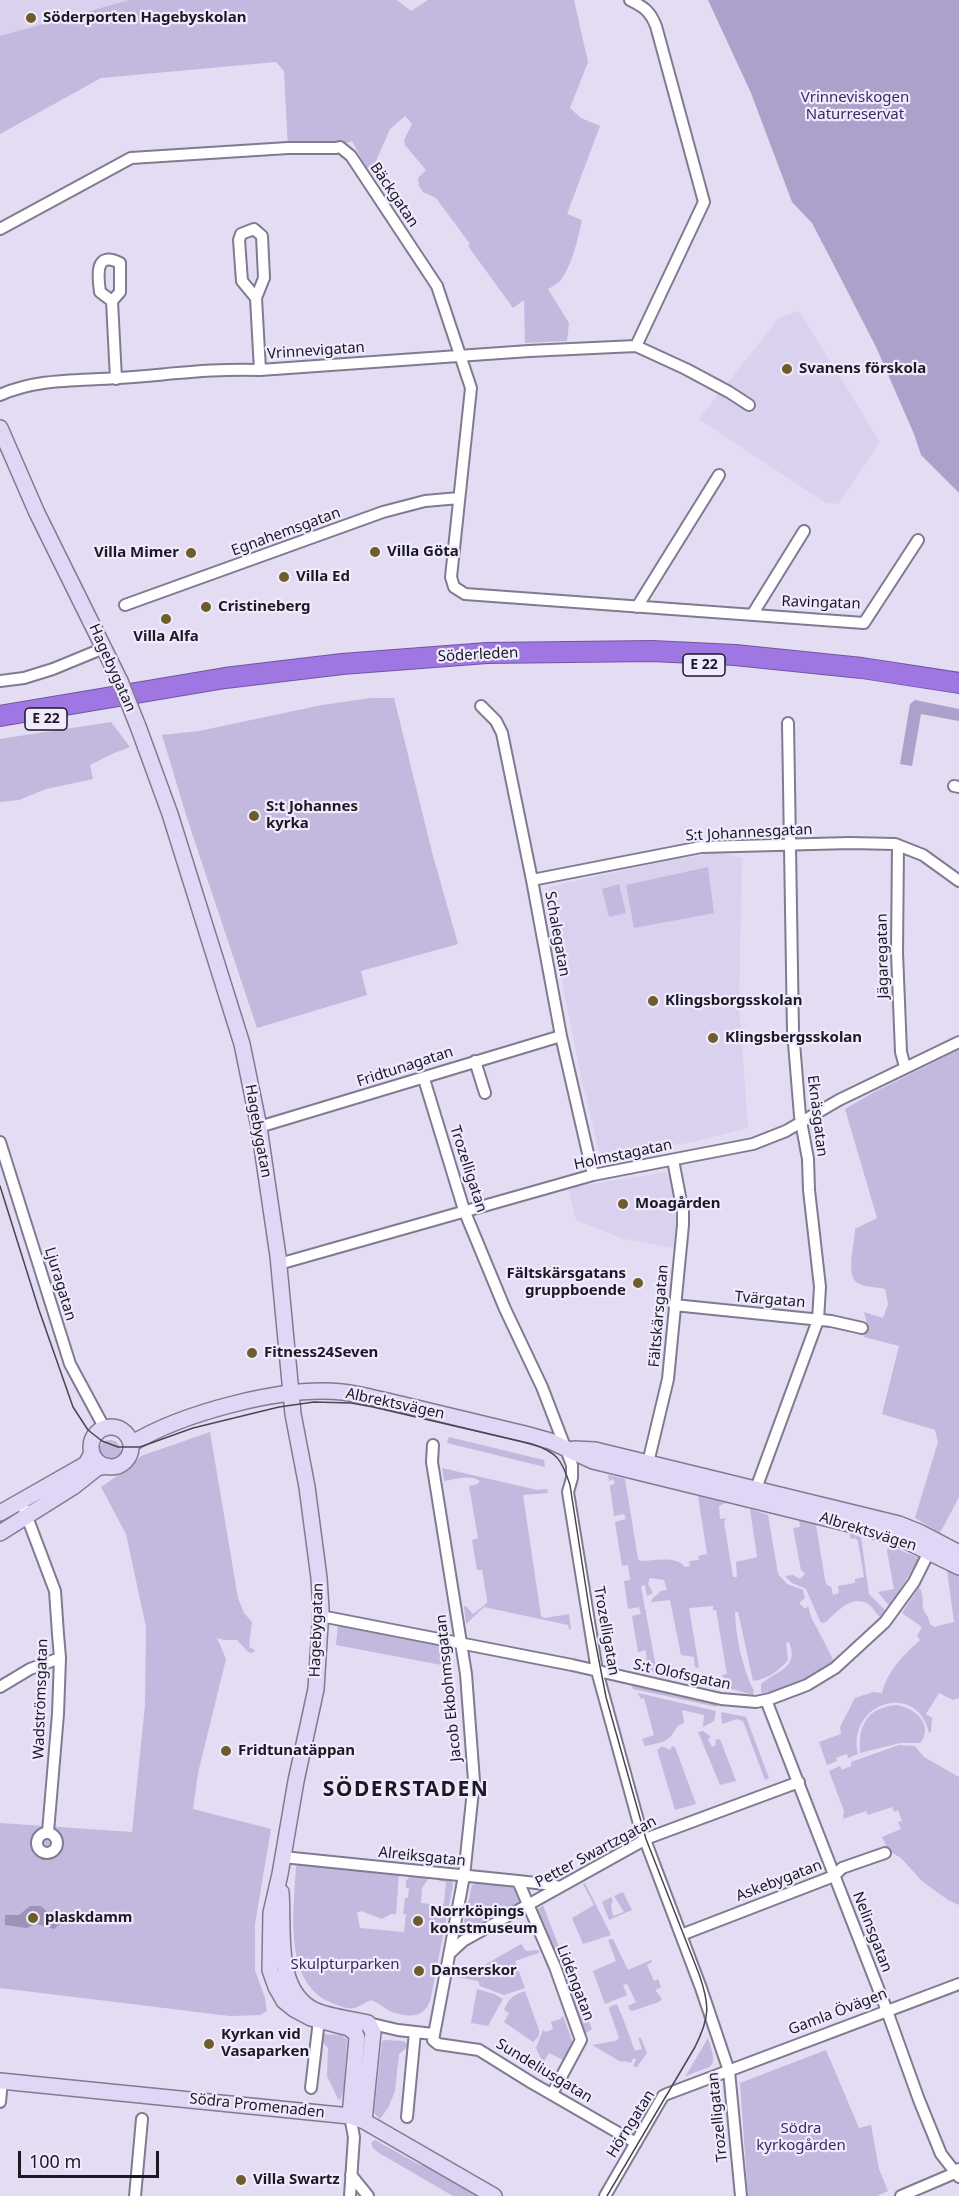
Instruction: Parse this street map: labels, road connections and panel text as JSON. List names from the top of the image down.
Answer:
{
  "streets": {
    "highway": ["Söderleden", "E 22"],
    "street": [
      "Bäckgatan",
      "Vrinnevigatan",
      "Egnahemsgatan",
      "Ravingatan",
      "Hagebygatan",
      "S:t Johannesgatan",
      "Schalegatan",
      "Jägaregatan",
      "Fridtunagatan",
      "Eknäsgatan",
      "Holmstagatan",
      "Trozelligatan",
      "Ljuragatan",
      "Tvärgatan",
      "Fältskärsgatan",
      "Albrektsvägen",
      "S:t Olofsgatan",
      "Jacob Ekbohmsgatan",
      "Wadströmsgatan",
      "Petter Swartzgatan",
      "Alreiksgatan",
      "Askebygatan",
      "Nelinsgatan",
      "Lidéngatan",
      "Gamla Övägen",
      "Sundeliusgatan",
      "Södra Promenaden",
      "Hörngatan"
    ]
  },
  "crossings": [
    ["Bäckgatan", "Vrinnevigatan"],
    ["Bäckgatan", "Egnahemsgatan"],
    ["Bäckgatan", "Ravingatan"],
    ["Hagebygatan", "Fridtunagatan"],
    ["Hagebygatan", "Holmstagatan"],
    ["Hagebygatan", "Albrektsvägen"],
    ["Hagebygatan", "S:t Olofsgatan"],
    ["Hagebygatan", "Alreiksgatan"],
    ["S:t Johannesgatan", "Schalegatan"],
    ["S:t Johannesgatan", "Jägaregatan"],
    ["S:t Johannesgatan", "Eknäsgatan"],
    ["Schalegatan", "Fridtunagatan"],
    ["Schalegatan", "Holmstagatan"],
    ["Jägaregatan", "Holmstagatan"],
    ["Fridtunagatan", "Trozelligatan"],
    ["Eknäsgatan", "Holmstagatan"],
    ["Eknäsgatan", "Tvärgatan"],
    ["Eknäsgatan", "Albrektsvägen"],
    ["Holmstagatan", "Trozelligatan"],
    ["Holmstagatan", "Fältskärsgatan"],
    ["Trozelligatan", "Albrektsvägen"],
    ["Trozelligatan", "S:t Olofsgatan"],
    ["Trozelligatan", "Petter Swartzgatan"],
    ["Trozelligatan", "Askebygatan"],
    ["Trozelligatan", "Gamla Övägen"],
    ["Trozelligatan", "Hörngatan"],
    ["Ljuragatan", "Albrektsvägen"],
    ["Tvärgatan", "Fältskärsgatan"],
    ["Fältskärsgatan", "Albrektsvägen"],
    ["Albrektsvägen", "S:t Olofsgatan"],
    ["S:t Olofsgatan", "Jacob Ekbohmsgatan"],
    ["S:t Olofsgatan", "Nelinsgatan"],
    ["Jacob Ekbohmsgatan", "Petter Swartzgatan"],
    ["Jacob Ekbohmsgatan", "Alreiksgatan"],
    ["Jacob Ekbohmsgatan", "Sundeliusgatan"],
    ["Petter Swartzgatan", "Alreiksgatan"],
    ["Petter Swartzgatan", "Nelinsgatan"],
    ["Petter Swartzgatan", "Lidéngatan"],
    ["Alreiksgatan", "Lidéngatan"],
    ["Askebygatan", "Nelinsgatan"],
    ["Nelinsgatan", "Gamla Övägen"],
    ["Lidéngatan", "Sundeliusgatan"],
    ["Gamla Övägen", "Hörngatan"],
    ["Sundeliusgatan", "Hörngatan"]
  ],
  "districts": ["SÖDERSTADEN"],
  "parks": ["Vrinneviskogen Naturreservat", "Skulpturparken", "Södra kyrkogården"],
  "places": [
    "Söderporten Hagebyskolan",
    "Svanens förskola",
    "Villa Göta",
    "Villa Mimer",
    "Villa Ed",
    "Cristineberg",
    "Villa Alfa",
    "S:t Johannes kyrka",
    "Klingsborgsskolan",
    "Klingsbergsskolan",
    "Moagården",
    "Fältskärsgatans gruppboende",
    "Fitness24Seven",
    "Fridtunatäppan",
    "plaskdamm",
    "Norrköpings konstmuseum",
    "Danserskor",
    "Kyrkan vid Vasaparken",
    "Villa Swartz"
  ],
  "scale_bar": "100 m"
}
